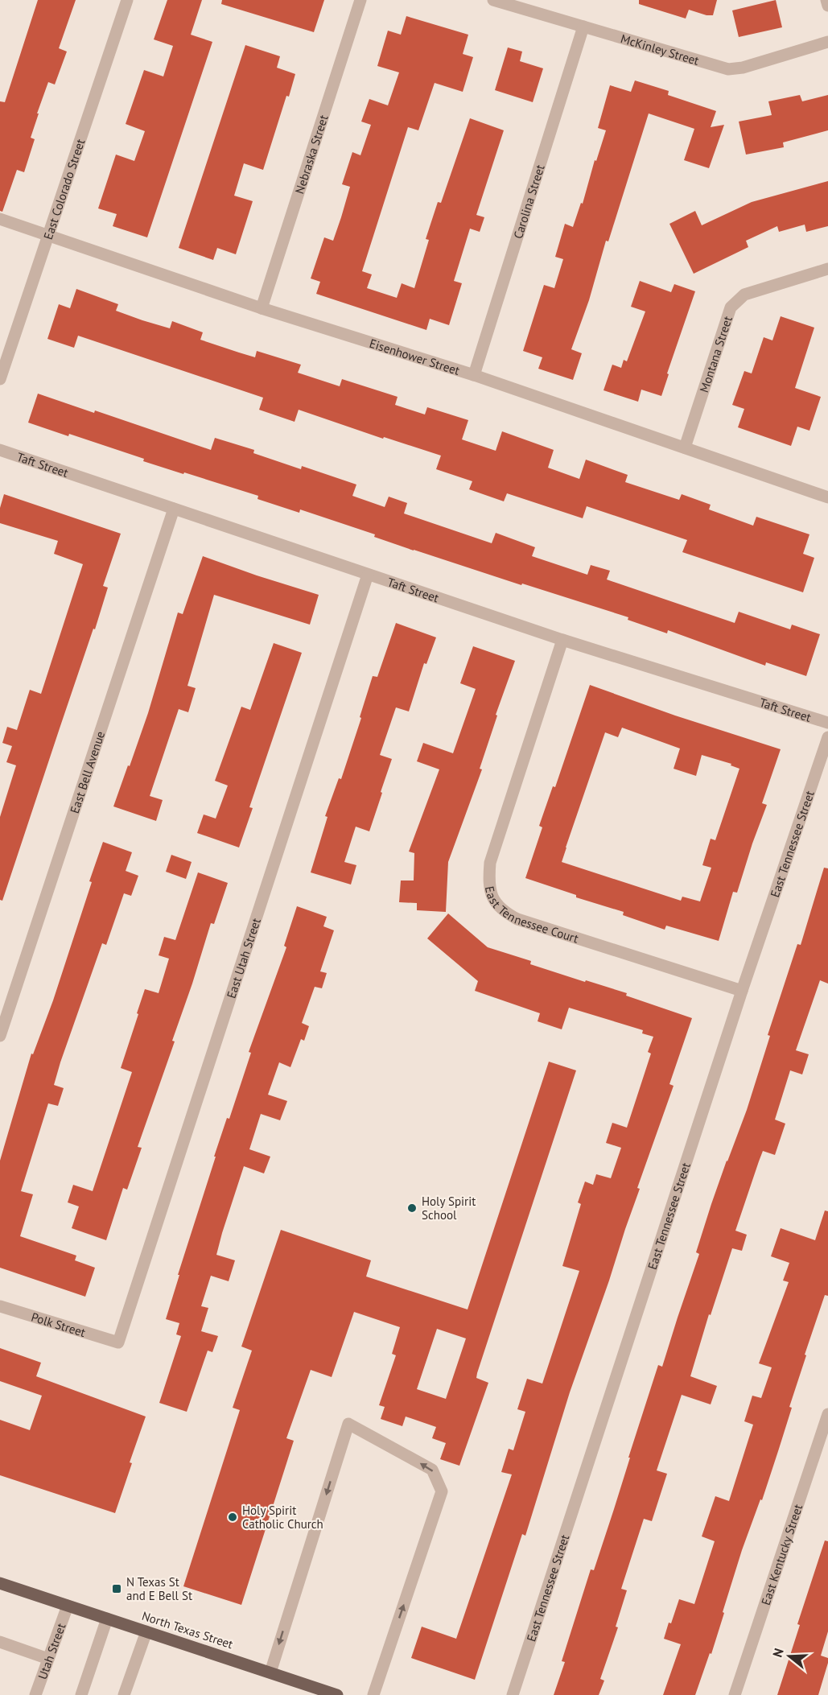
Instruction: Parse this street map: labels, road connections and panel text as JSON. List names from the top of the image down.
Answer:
{
  "streets": {
    "main road": ["North Texas Street"],
    "street": [
      "McKinley Street",
      "Nebraska Street",
      "East Colorado Street",
      "Carolina Street",
      "Montana Street",
      "Eisenhower Street",
      "Taft Street",
      "East Bell Avenue",
      "East Tennessee Street",
      "East Tennessee Court",
      "East Utah Street",
      "Polk Street",
      "East Kentucky Street",
      "Utah Street"
    ]
  },
  "crossings": [
    ["McKinley Street", "Carolina Street"],
    ["Nebraska Street", "Eisenhower Street"],
    ["East Colorado Street", "Eisenhower Street"],
    ["Carolina Street", "Eisenhower Street"],
    ["Montana Street", "Eisenhower Street"],
    ["Taft Street", "East Bell Avenue"],
    ["Taft Street", "East Tennessee Court"],
    ["Taft Street", "East Utah Street"],
    ["East Tennessee Street", "East Tennessee Court"],
    ["East Utah Street", "Polk Street"],
    ["North Texas Street", "Utah Street"]
  ],
  "places": {
    "other": ["Holy Spirit School", "Holy Spirit Catholic Church"],
    "transit": ["N Texas St and E Bell St"]
  },
  "north": "left"
}
